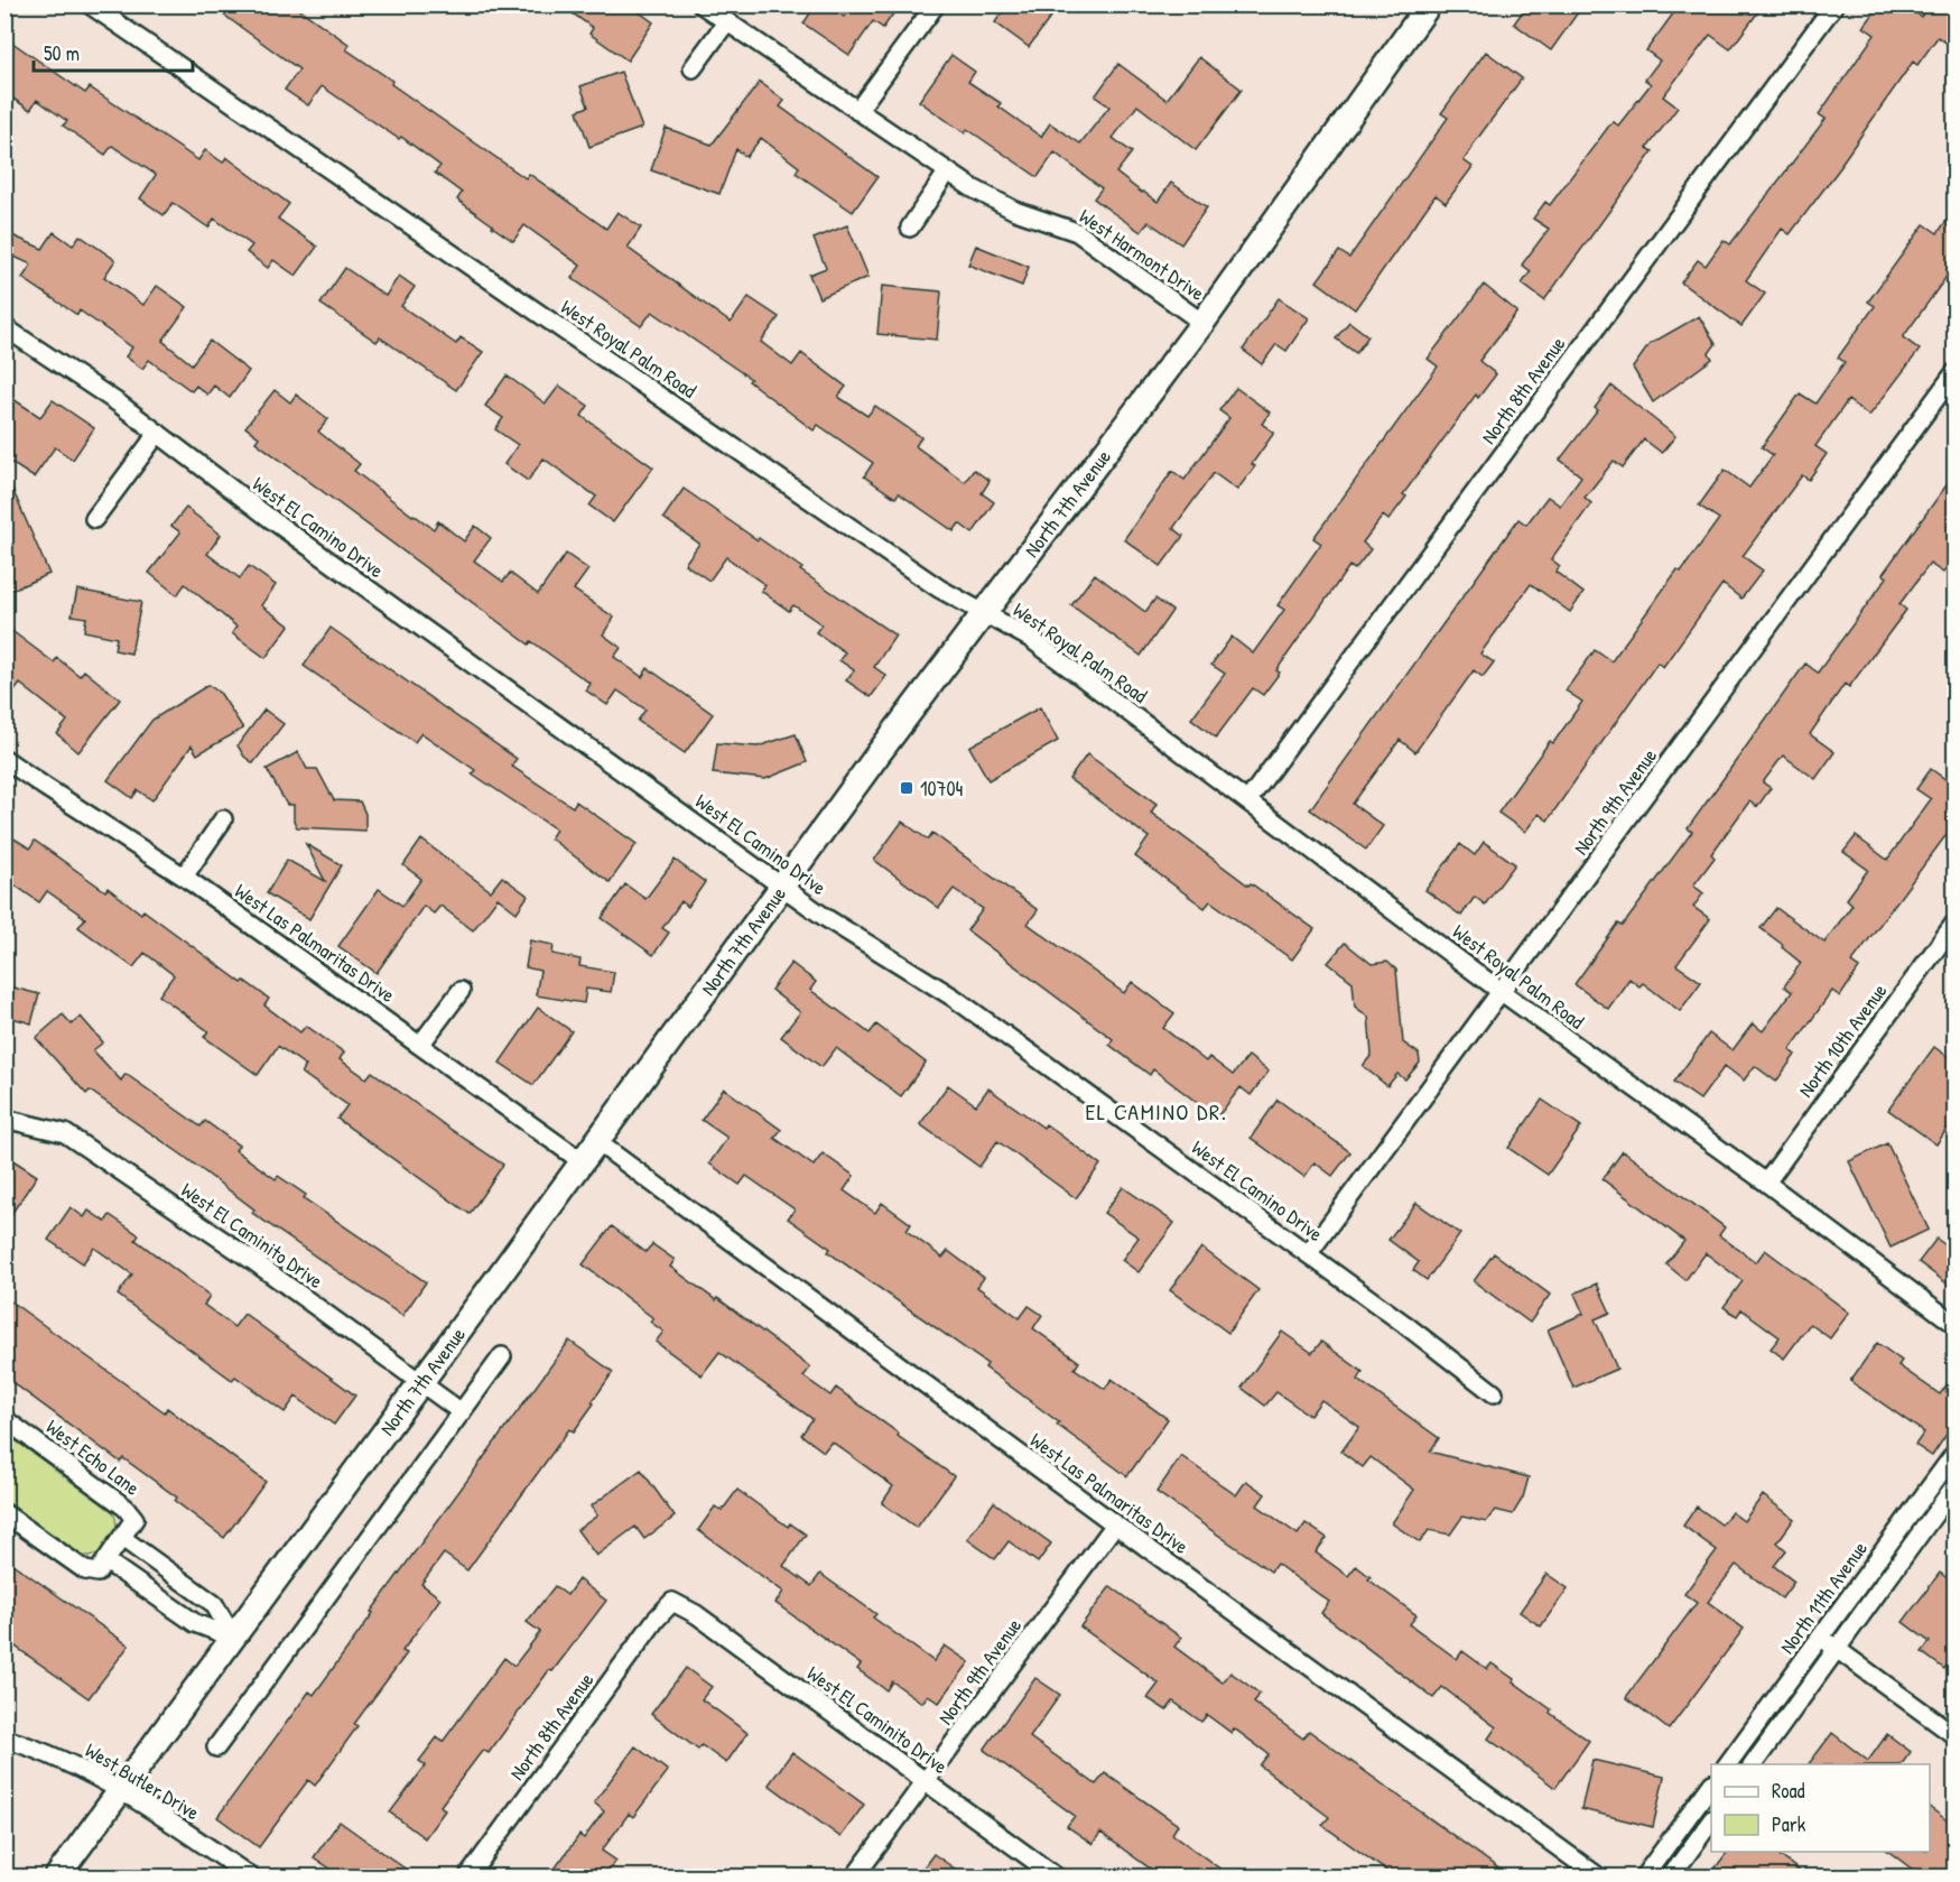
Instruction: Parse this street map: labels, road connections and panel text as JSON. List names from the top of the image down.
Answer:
{
  "streets": {
    "main road": ["North 7th Avenue"],
    "street": [
      "West Harmont Drive",
      "West Royal Palm Road",
      "North 8th Avenue",
      "West El Camino Drive",
      "North 9th Avenue",
      "West Las Palmaritas Drive",
      "North 10th Avenue",
      "West El Caminito Drive",
      "West Echo Lane",
      "North 11th Avenue",
      "West Butler Drive"
    ]
  },
  "crossings": [
    ["West Harmont Drive", "North 7th Avenue"],
    ["West Royal Palm Road", "North 8th Avenue"],
    ["West Royal Palm Road", "North 7th Avenue"],
    ["West Royal Palm Road", "North 9th Avenue"],
    ["West Royal Palm Road", "North 10th Avenue"],
    ["North 8th Avenue", "West El Caminito Drive"],
    ["North 7th Avenue", "West El Camino Drive"],
    ["North 7th Avenue", "West Las Palmaritas Drive"],
    ["North 7th Avenue", "West El Caminito Drive"],
    ["North 7th Avenue", "West Butler Drive"],
    ["West El Camino Drive", "North 9th Avenue"],
    ["North 9th Avenue", "West Las Palmaritas Drive"],
    ["North 9th Avenue", "West El Caminito Drive"]
  ],
  "districts": ["EL CAMINO DR."],
  "places": {
    "transit": ["10704"]
  },
  "legend": ["Road", "Park"],
  "scale_bar": "50 m"
}
